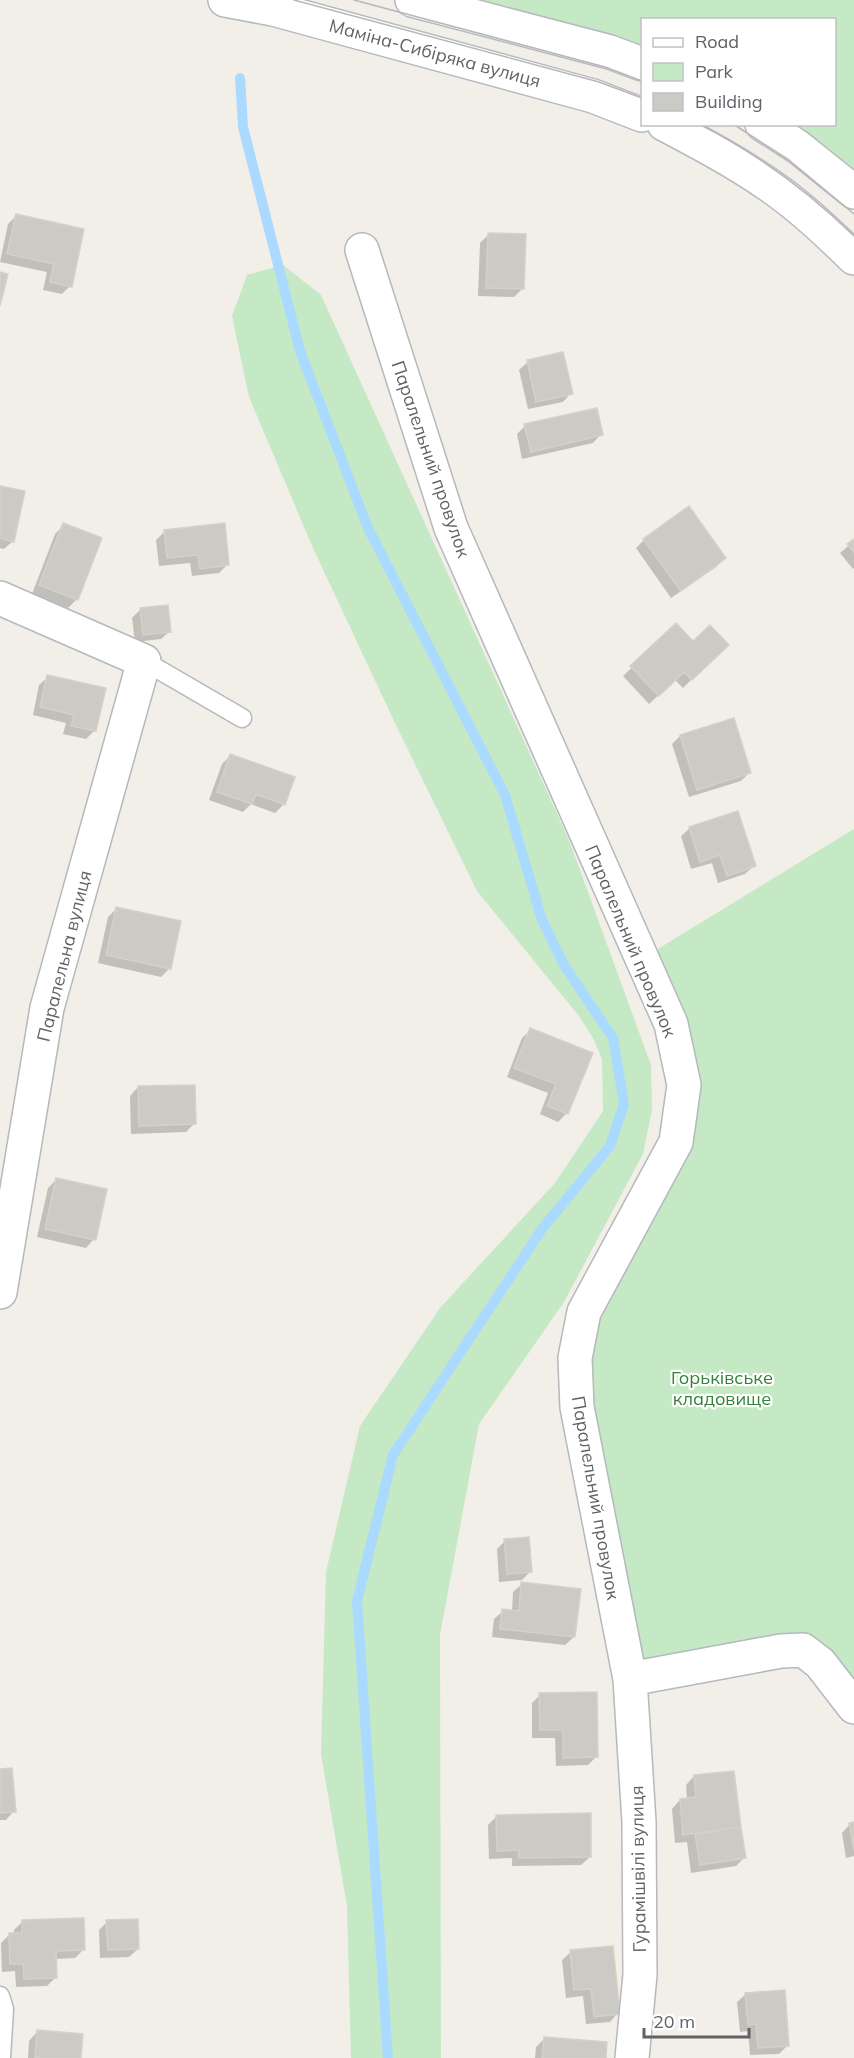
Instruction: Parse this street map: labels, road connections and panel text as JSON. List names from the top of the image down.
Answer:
{
  "streets": {
    "street": [
      "Маміна-Сибіряка вулиця",
      "Паралельний провулок",
      "Паралельна вулиця",
      "Гурамішвілі вулиця"
    ]
  },
  "crossings": [
    ["Паралельний провулок", "Гурамішвілі вулиця"]
  ],
  "parks": ["Горьківське кладовище"],
  "legend": ["Road", "Park", "Building"],
  "scale_bar": "20 m"
}
